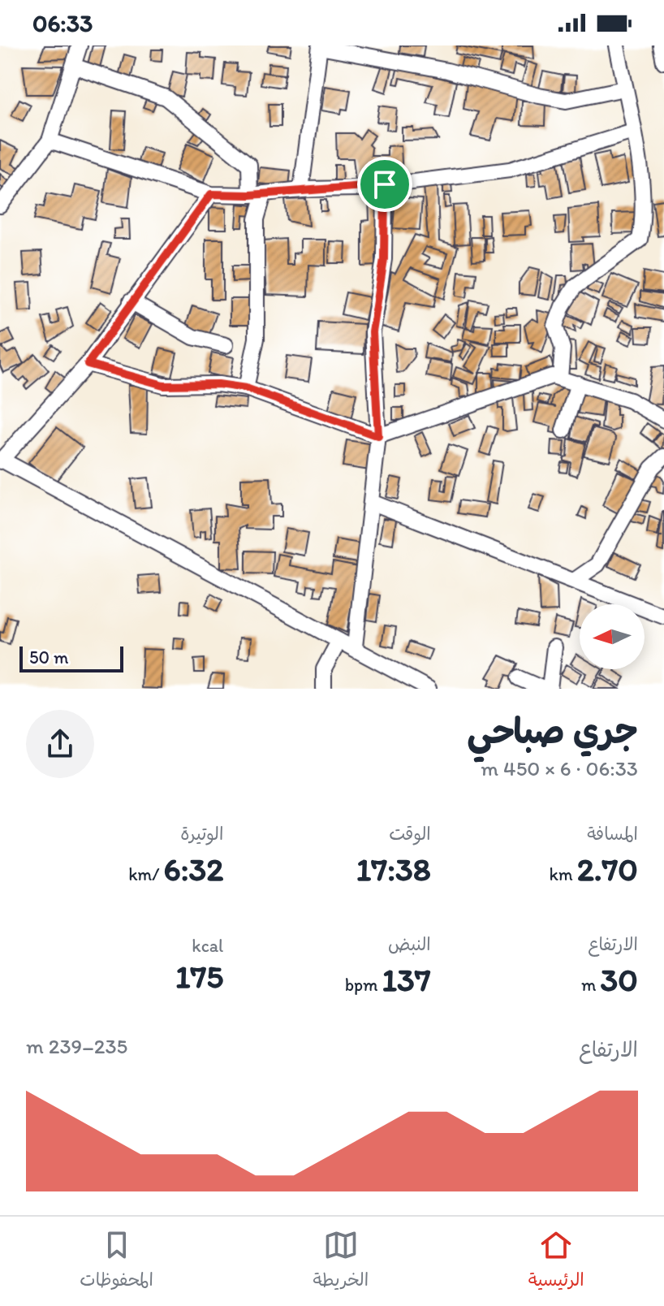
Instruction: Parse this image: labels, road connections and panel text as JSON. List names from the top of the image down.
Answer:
{
  "scale_bar": "50 m",
  "north": "left",
  "page": {
    "status": "06:33",
    "scale": "50 m",
    "heading": ["جري صباحي", "06:33 · 6 × 450 m"],
    "stats": [
      ["المسافة", "2.70 km"],
      ["الوقت", "17:38"],
      ["الوتيرة", "6:32 /km"],
      ["الارتفاع", "30 m"],
      ["النبض", "137 bpm"],
      ["kcal", "175"]
    ],
    "chart": ["الارتفاع", "235–239 m"],
    "tabs": ["الرئيسية", "الخريطة", "المحفوظات"]
  }
}
